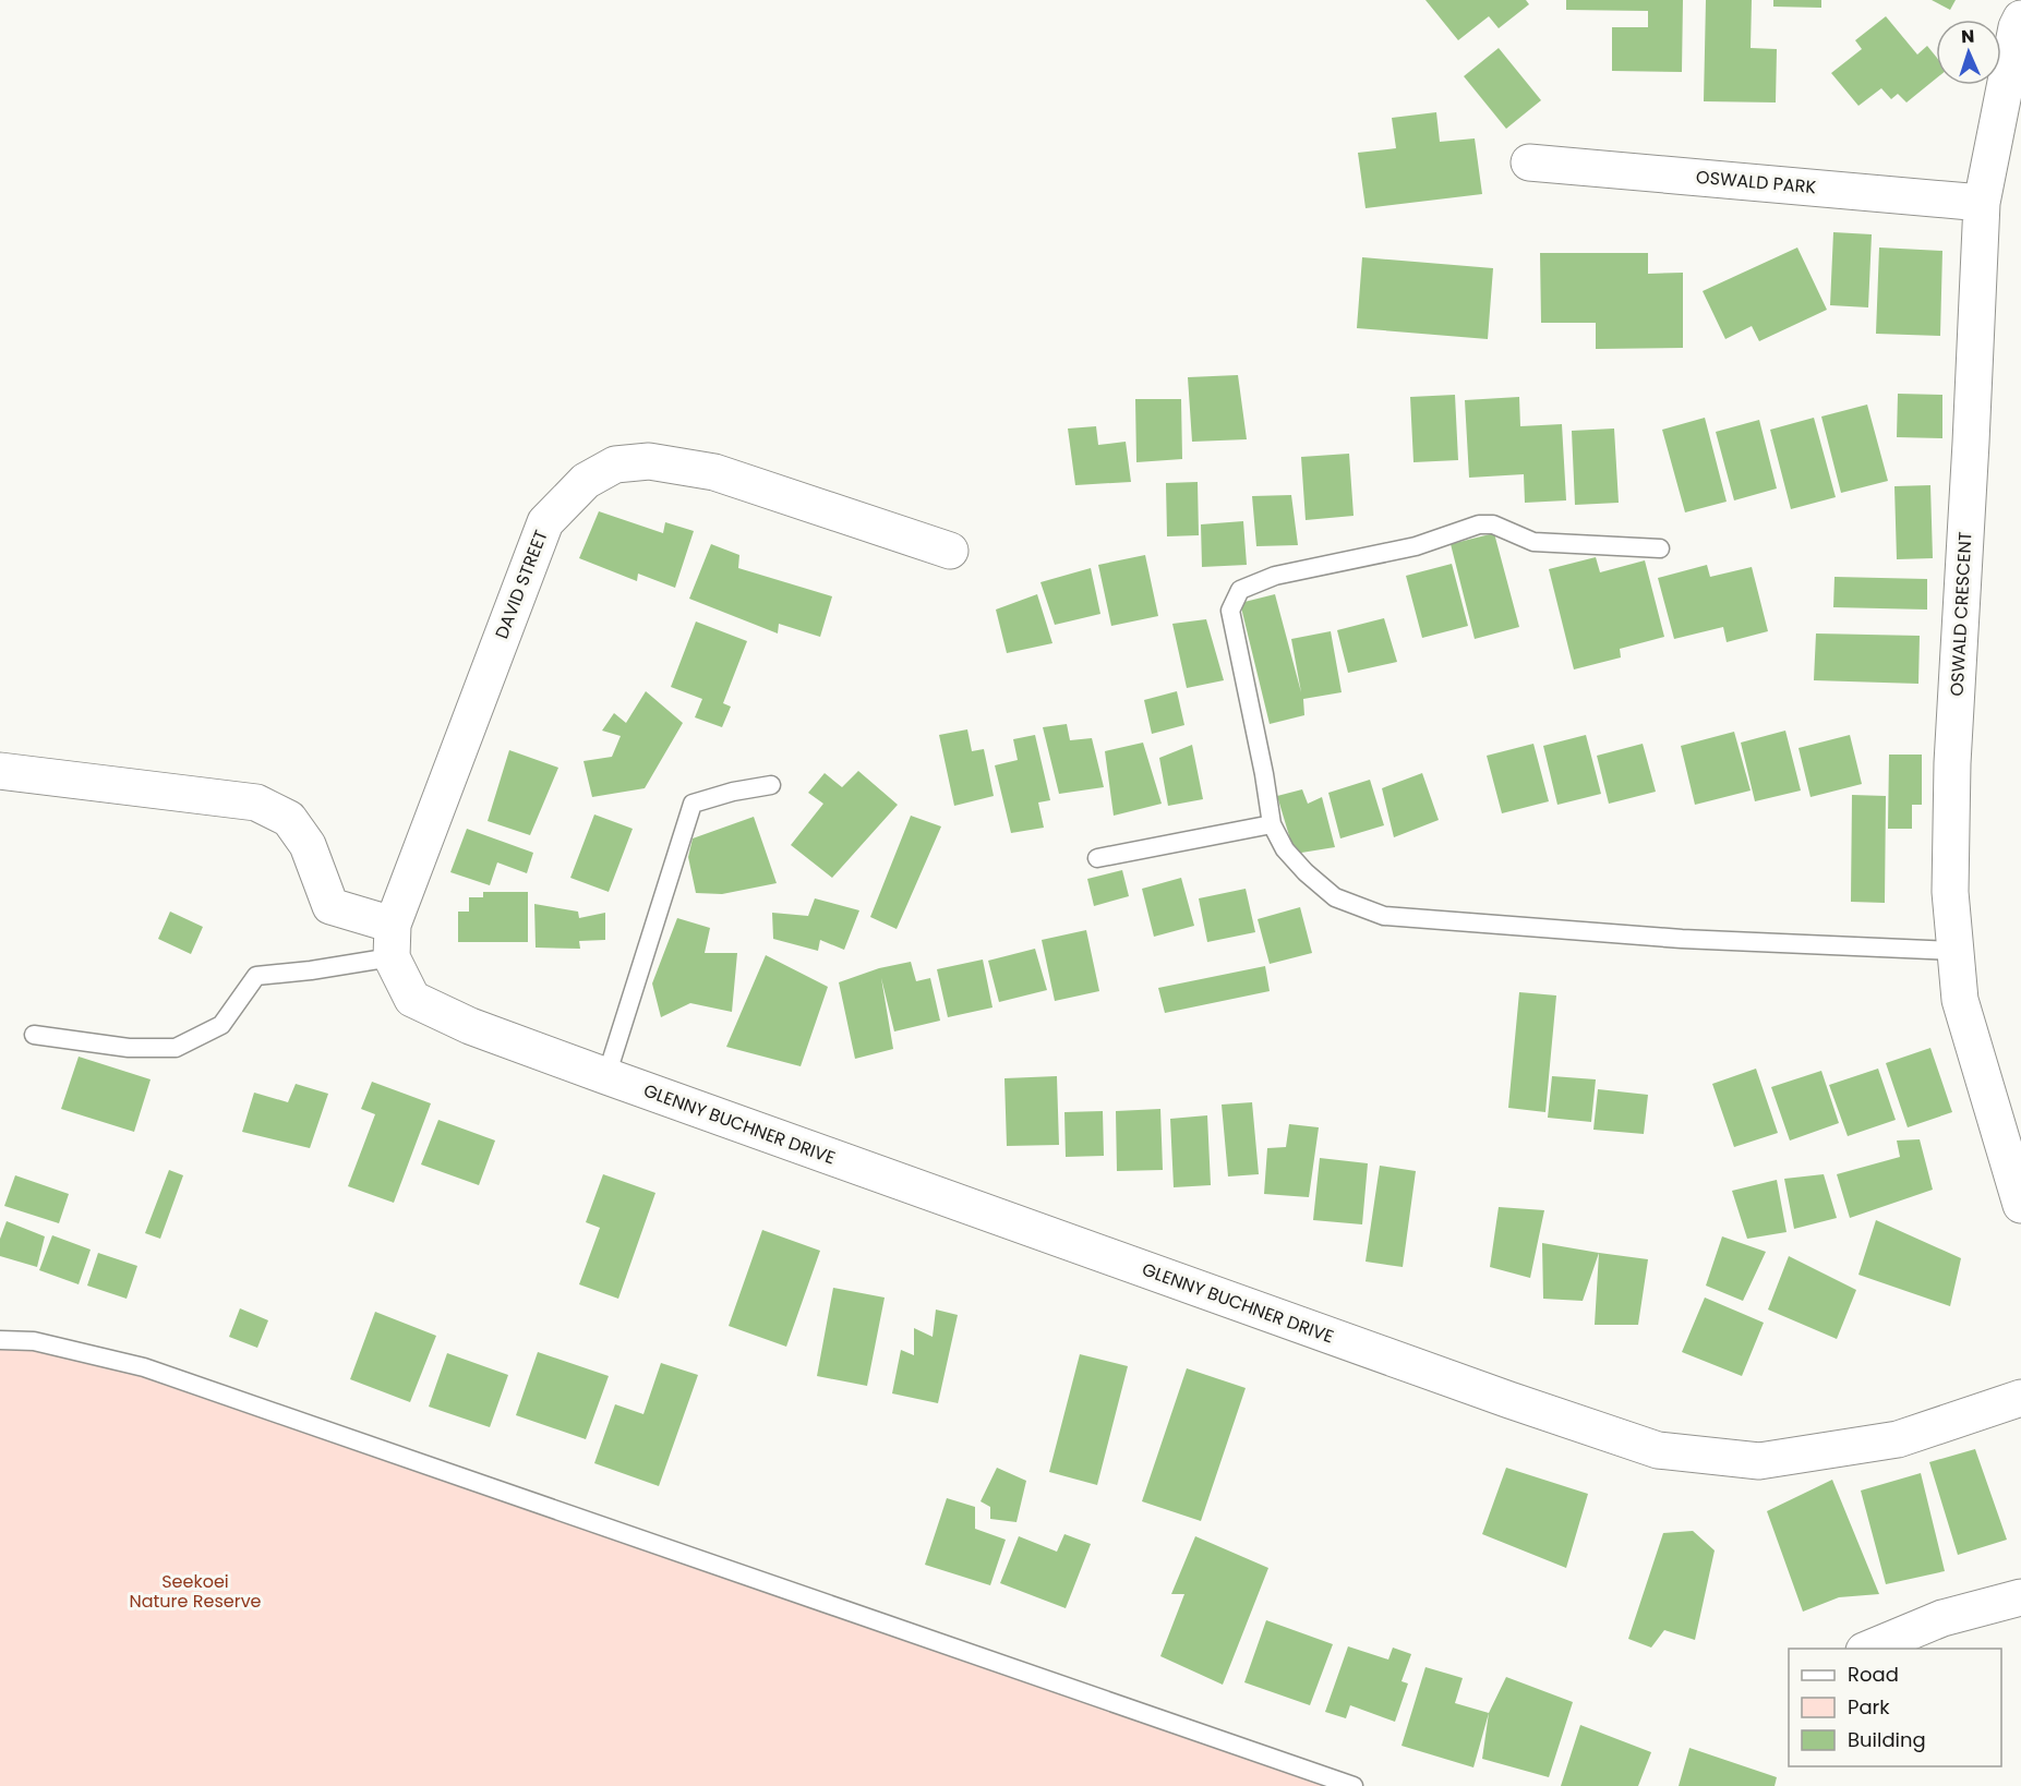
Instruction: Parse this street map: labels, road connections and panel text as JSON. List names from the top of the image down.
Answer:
{
  "streets": {
    "street": [
      "OSWALD PARK",
      "DAVID STREET",
      "OSWALD CRESCENT",
      "GLENNY BUCHNER DRIVE"
    ]
  },
  "crossings": [
    ["OSWALD PARK", "OSWALD CRESCENT"],
    ["DAVID STREET", "GLENNY BUCHNER DRIVE"]
  ],
  "parks": ["Seekoei Nature Reserve"],
  "legend": ["Road", "Park", "Building"],
  "north": "top"
}
